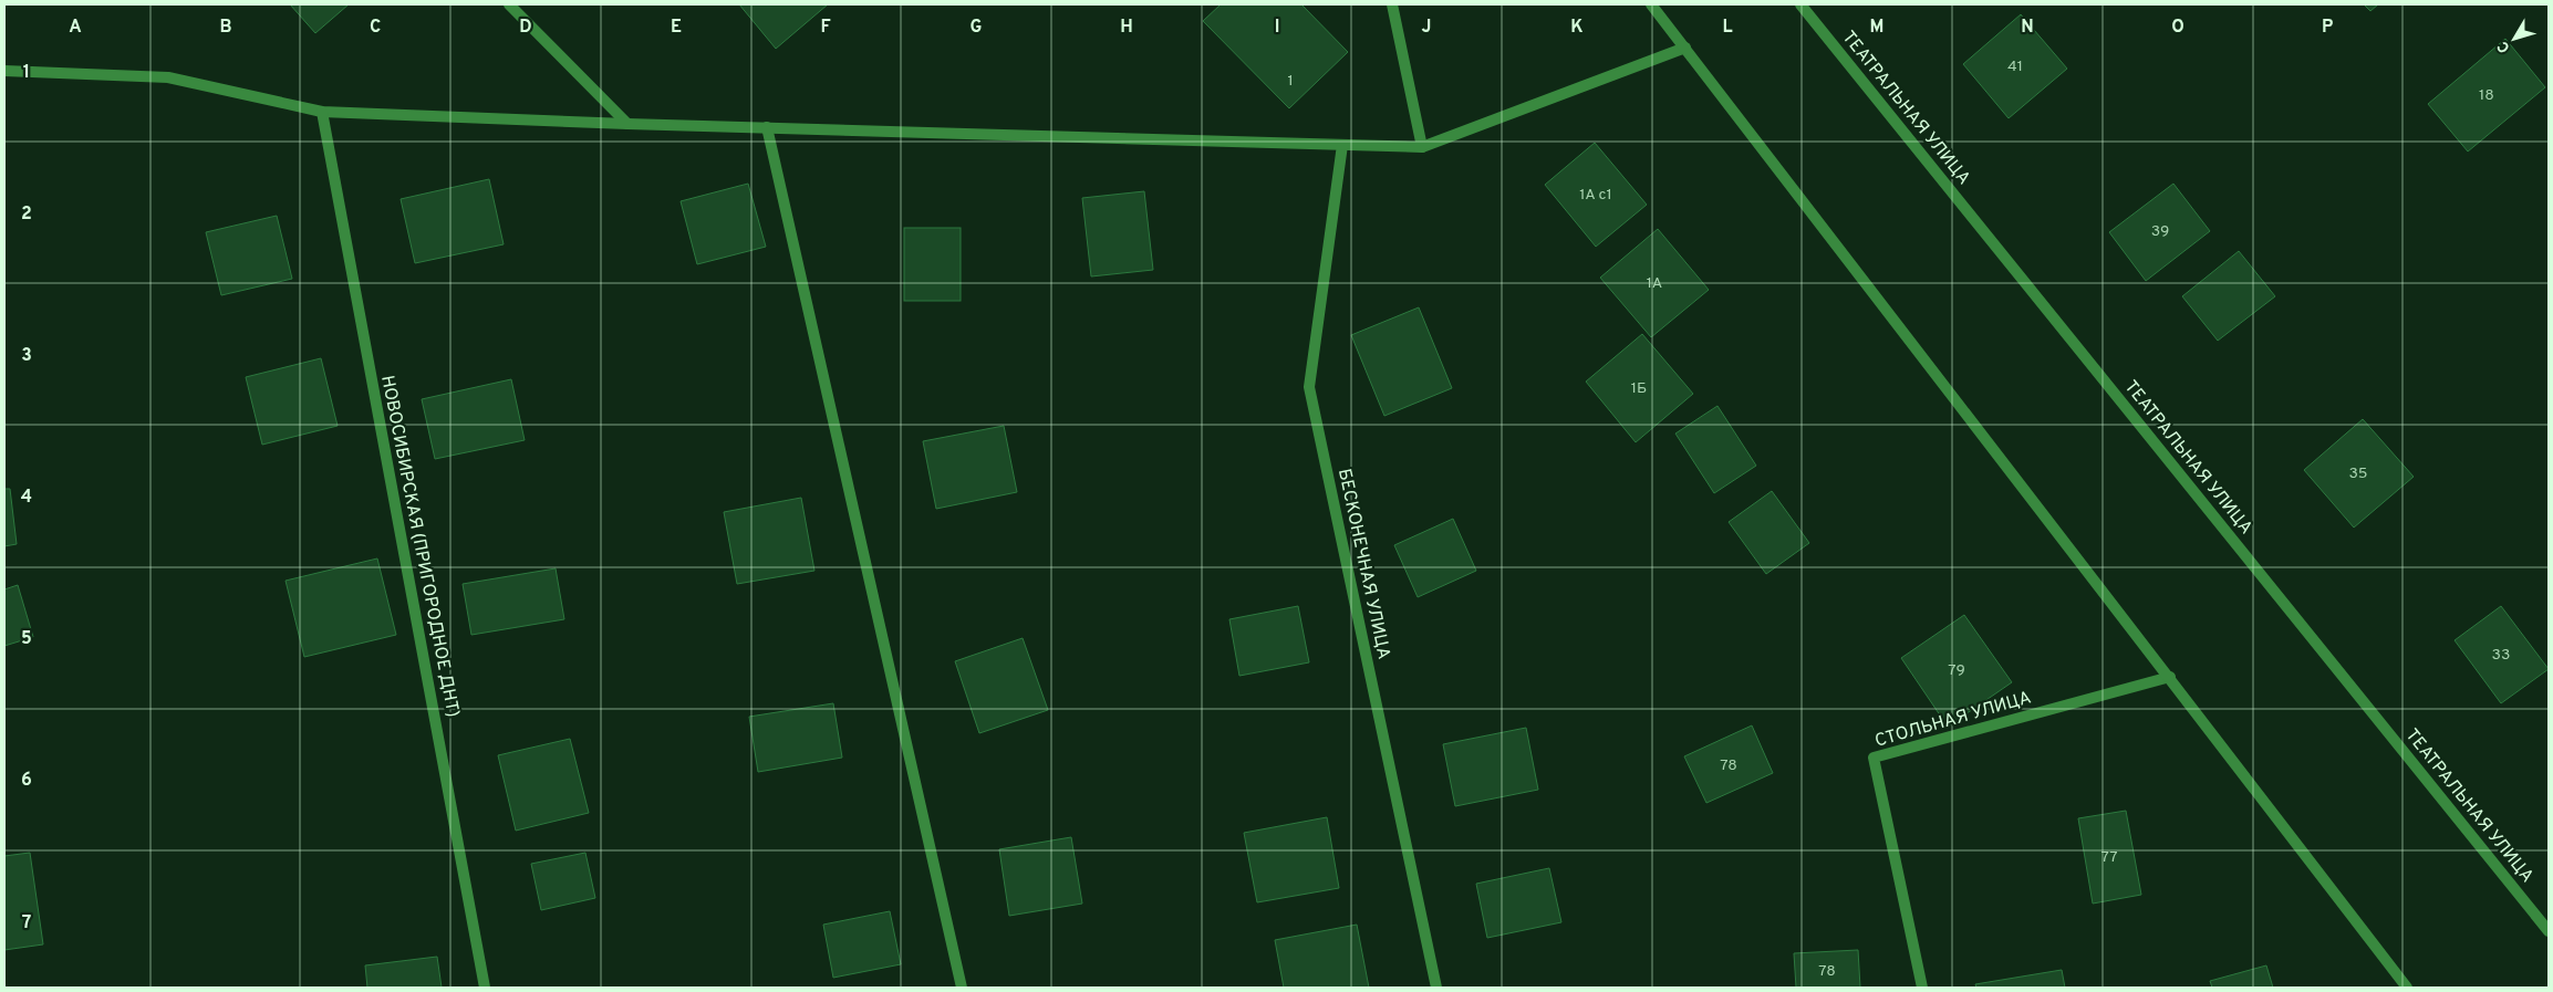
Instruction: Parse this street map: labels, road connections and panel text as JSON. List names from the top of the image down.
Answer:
{
  "streets": {
    "street": [
      "ТЕАТРАЛЬНАЯ УЛИЦА",
      "НОВОСИБИРСКАЯ (ПРИГОРОДНОЕ ДНТ)",
      "БЕСКОНЕЧНАЯ УЛИЦА",
      "СТОЛЬНАЯ УЛИЦА"
    ]
  },
  "house_numbers": [
    "41",
    "1",
    "18",
    "1А с1",
    "39",
    "1А",
    "1Б",
    "35",
    "33",
    "79",
    "78",
    "77",
    "78"
  ],
  "north": "bottom left",
  "grid": {
    "columns": [
      "A",
      "B",
      "C",
      "D",
      "E",
      "F",
      "G",
      "H",
      "I",
      "J",
      "K",
      "L",
      "M",
      "N",
      "O",
      "P"
    ],
    "rows": [
      "1",
      "2",
      "3",
      "4",
      "5",
      "6",
      "7"
    ]
  }
}
